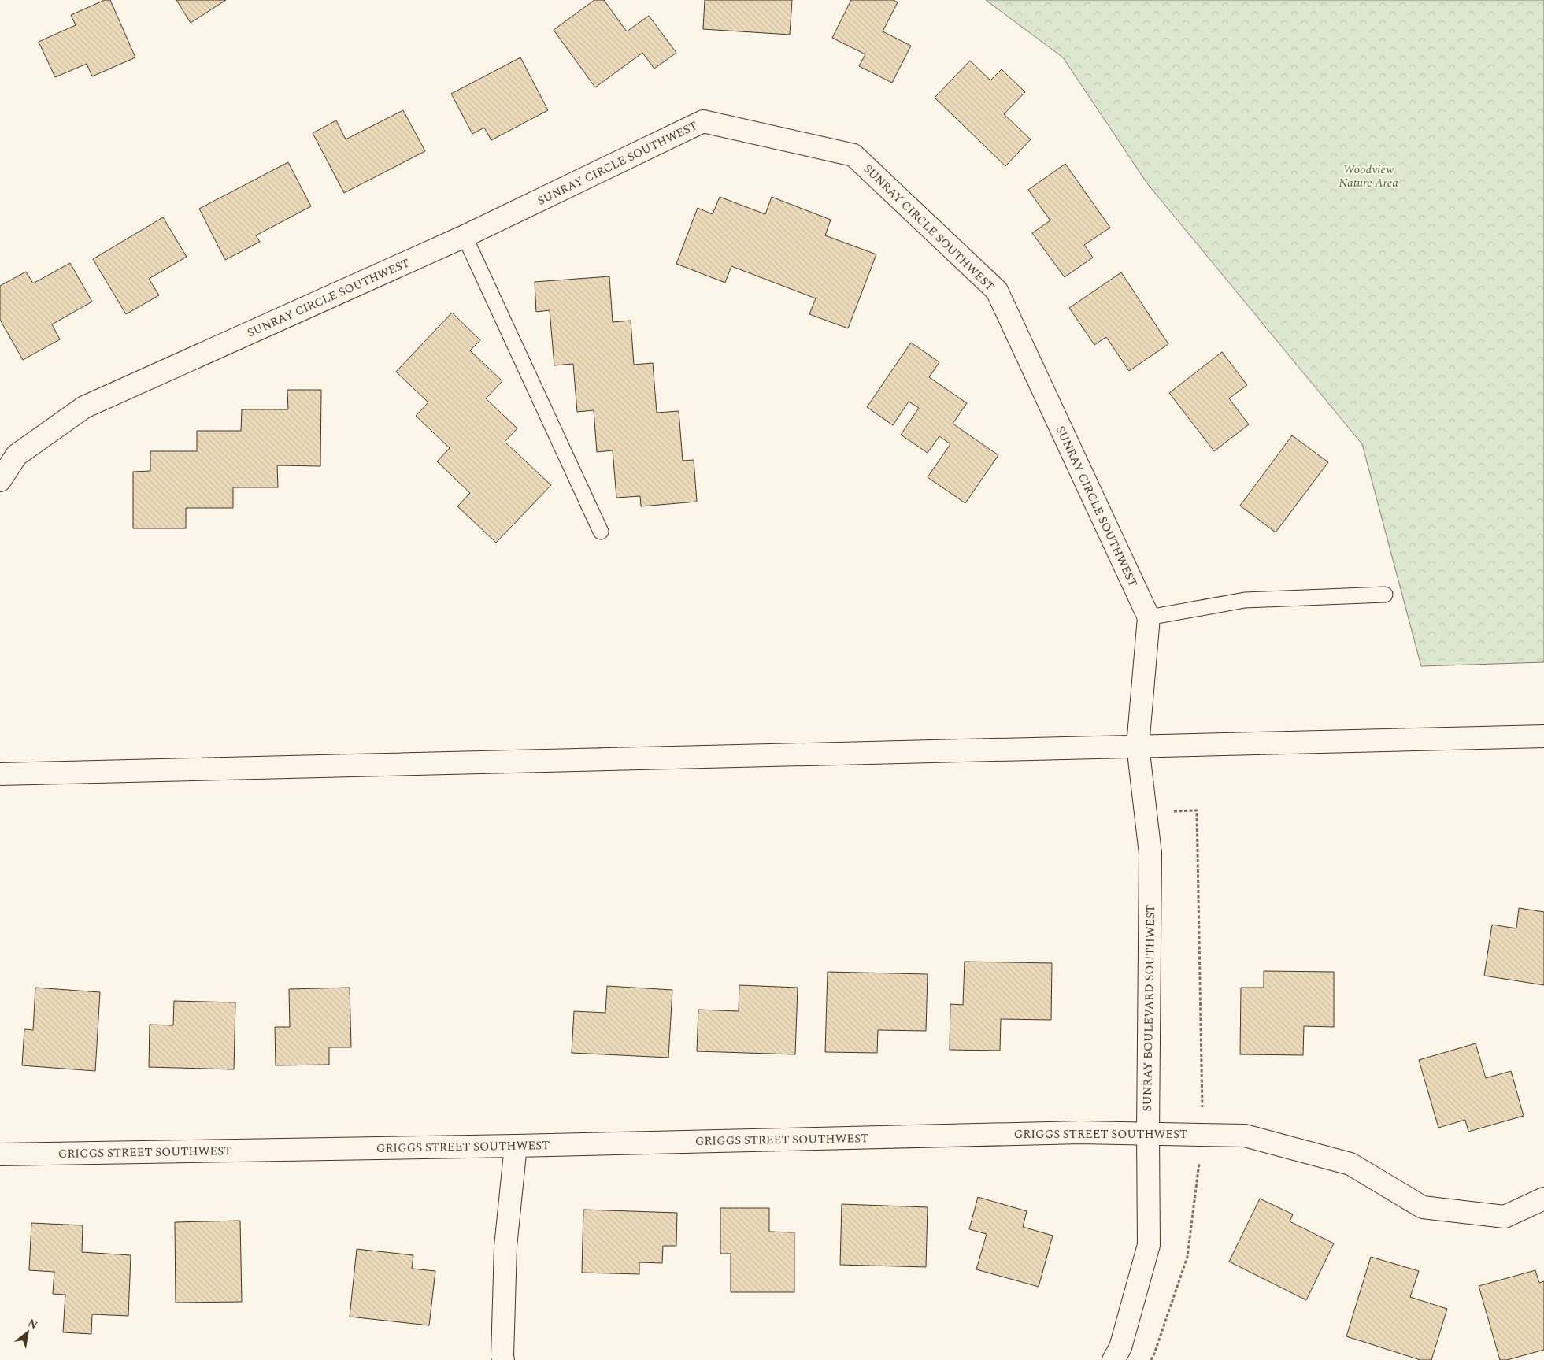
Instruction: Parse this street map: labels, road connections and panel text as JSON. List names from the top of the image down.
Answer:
{
  "streets": {
    "street": ["SUNRAY CIRCLE SOUTHWEST", "SUNRAY BOULEVARD SOUTHWEST", "GRIGGS STREET SOUTHWEST"]
  },
  "crossings": [
    ["SUNRAY CIRCLE SOUTHWEST", "SUNRAY BOULEVARD SOUTHWEST"],
    ["SUNRAY BOULEVARD SOUTHWEST", "GRIGGS STREET SOUTHWEST"]
  ],
  "parks": ["Woodview Nature Area"],
  "north": "top right"
}
